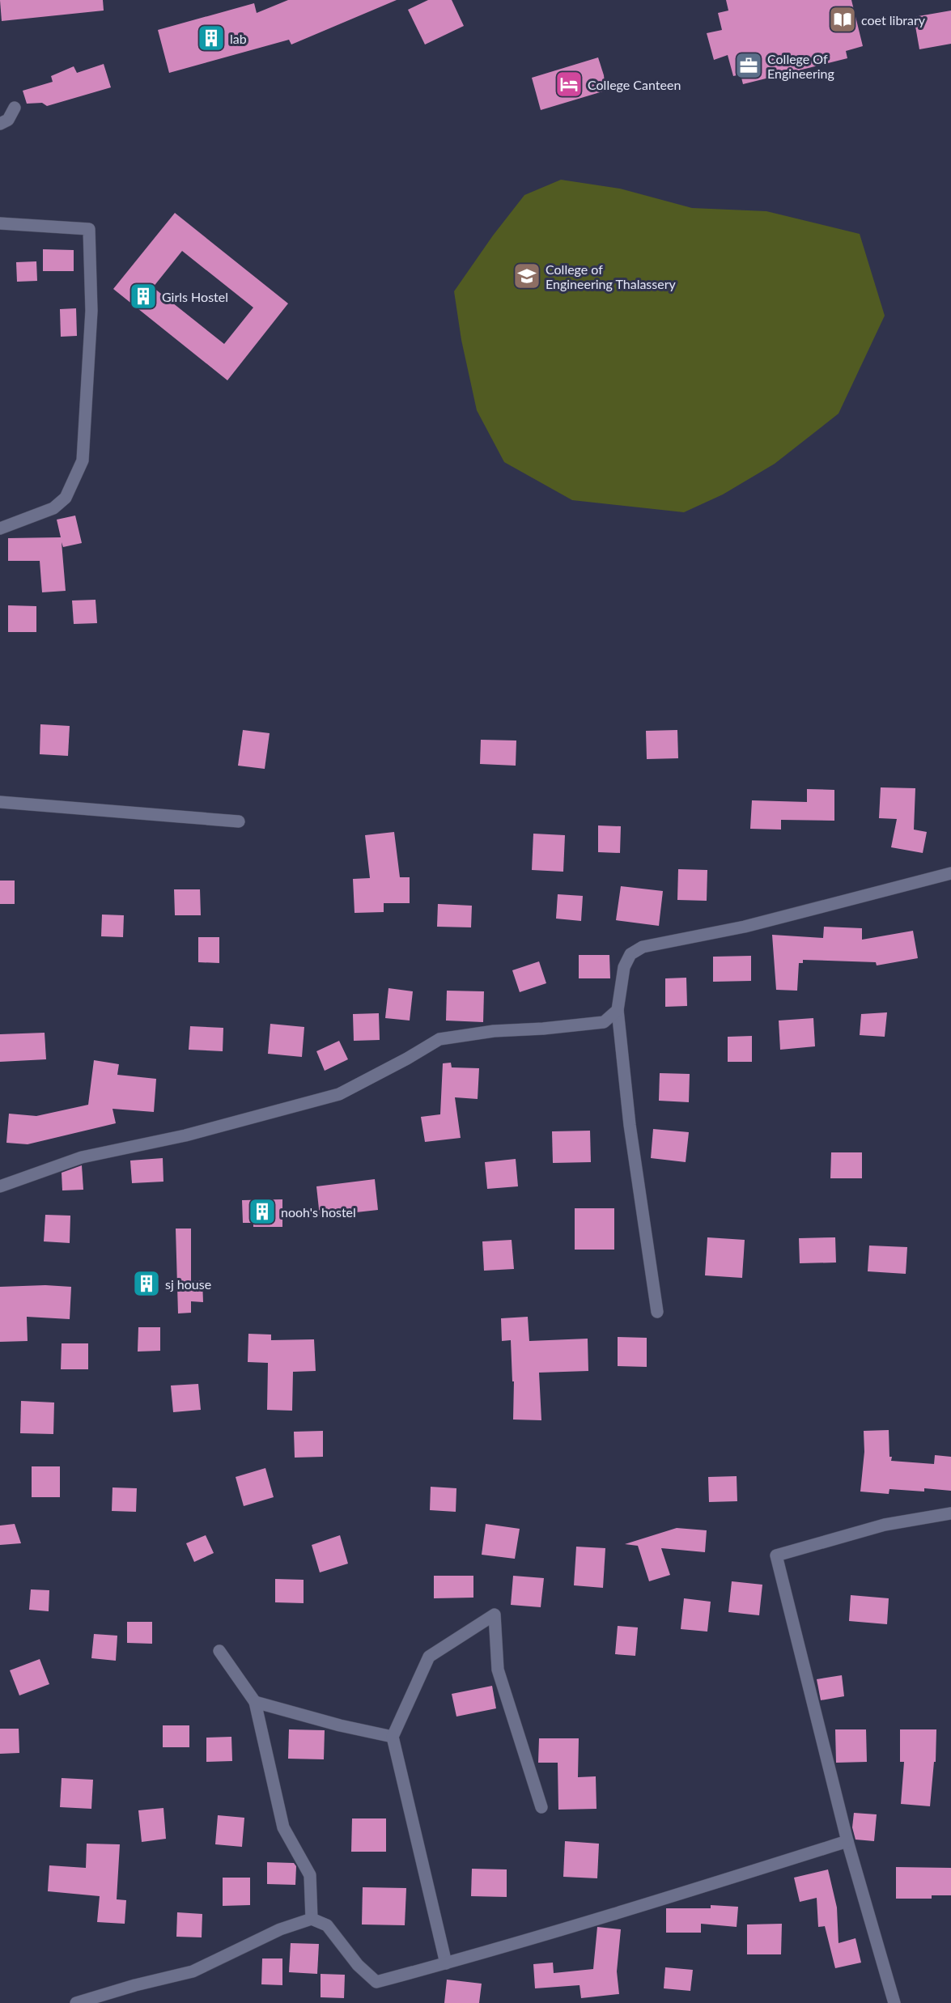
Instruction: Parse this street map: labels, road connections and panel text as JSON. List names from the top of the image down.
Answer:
{
  "places": {
    "library": ["coet library"],
    "building": [
      "lab",
      "Girls Hostel",
      "nooh's hostel",
      "sj house"
    ],
    "office": ["College Of Engineering"],
    "hotel": ["College Canteen"],
    "school or university": ["College of Engineering Thalassery"]
  }
}
